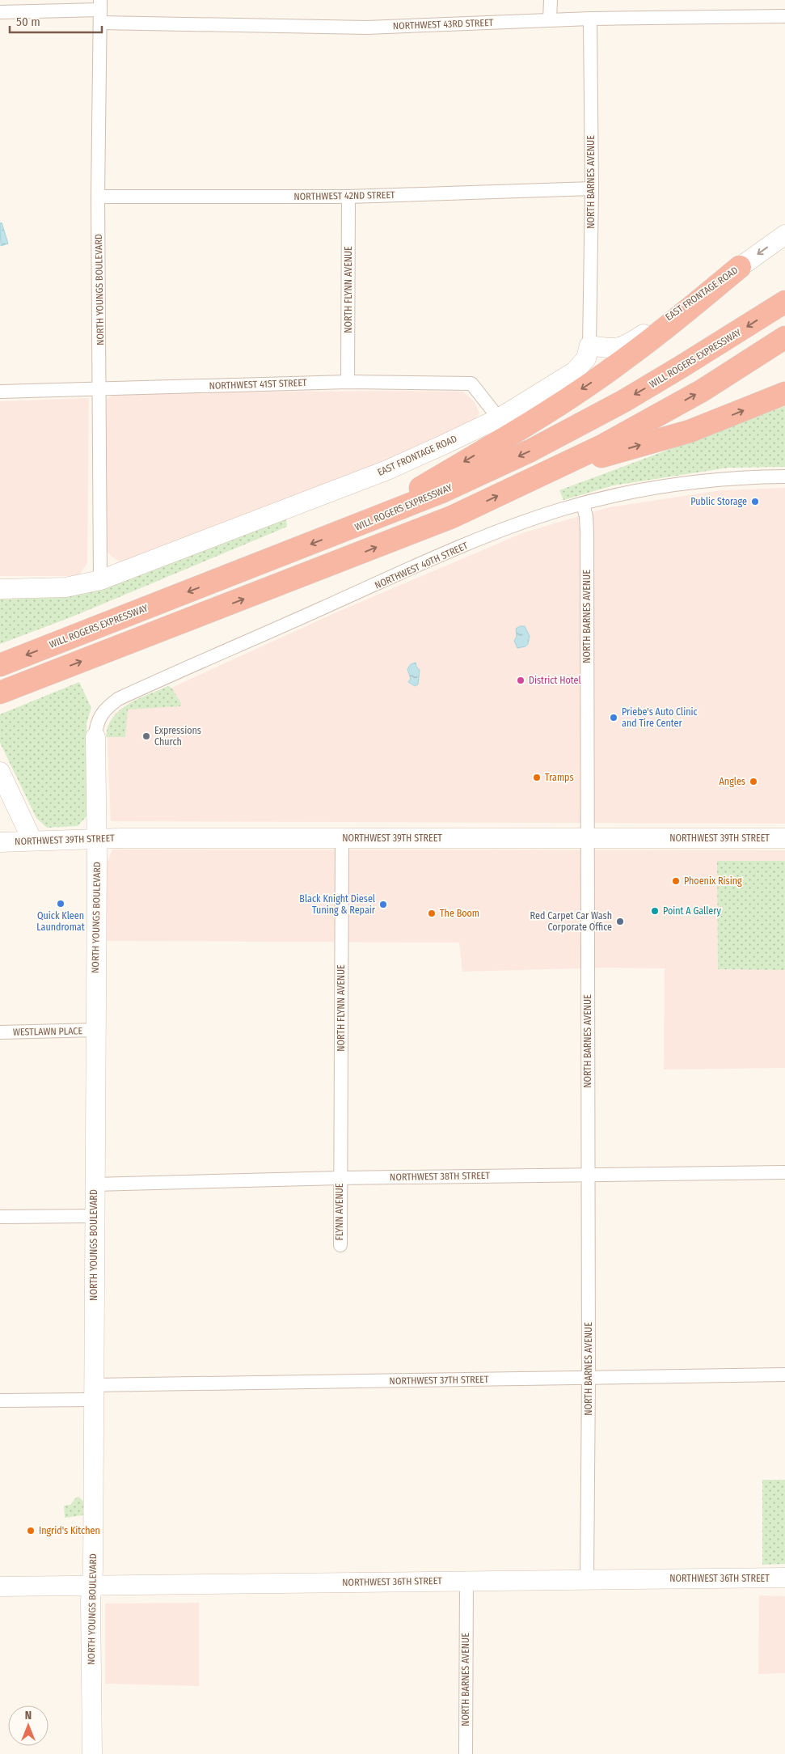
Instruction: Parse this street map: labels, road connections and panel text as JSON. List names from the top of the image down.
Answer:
{
  "streets": {
    "highway": ["WILL ROGERS EXPRESSWAY"],
    "street": [
      "NORTHWEST 43RD STREET",
      "NORTH BARNES AVENUE",
      "NORTHWEST 42ND STREET",
      "NORTH YOUNGS BOULEVARD",
      "NORTH FLYNN AVENUE",
      "EAST FRONTAGE ROAD",
      "NORTHWEST 41ST STREET",
      "NORTHWEST 40TH STREET",
      "NORTHWEST 39TH STREET",
      "WESTLAWN PLACE",
      "NORTHWEST 38TH STREET",
      "FLYNN AVENUE",
      "NORTHWEST 37TH STREET",
      "NORTHWEST 36TH STREET"
    ]
  },
  "crossings": [
    ["NORTHWEST 43RD STREET", "NORTH BARNES AVENUE"],
    ["NORTHWEST 43RD STREET", "NORTH YOUNGS BOULEVARD"],
    ["NORTH BARNES AVENUE", "NORTHWEST 42ND STREET"],
    ["NORTH BARNES AVENUE", "EAST FRONTAGE ROAD"],
    ["NORTH BARNES AVENUE", "NORTHWEST 40TH STREET"],
    ["NORTH BARNES AVENUE", "NORTHWEST 39TH STREET"],
    ["NORTH BARNES AVENUE", "NORTHWEST 38TH STREET"],
    ["NORTH BARNES AVENUE", "NORTHWEST 37TH STREET"],
    ["NORTH BARNES AVENUE", "NORTHWEST 36TH STREET"],
    ["NORTHWEST 42ND STREET", "NORTH YOUNGS BOULEVARD"],
    ["NORTHWEST 42ND STREET", "NORTH FLYNN AVENUE"],
    ["NORTH YOUNGS BOULEVARD", "EAST FRONTAGE ROAD"],
    ["NORTH YOUNGS BOULEVARD", "NORTHWEST 41ST STREET"],
    ["NORTH YOUNGS BOULEVARD", "NORTHWEST 40TH STREET"],
    ["NORTH YOUNGS BOULEVARD", "NORTHWEST 39TH STREET"],
    ["NORTH YOUNGS BOULEVARD", "WESTLAWN PLACE"],
    ["NORTH YOUNGS BOULEVARD", "NORTHWEST 38TH STREET"],
    ["NORTH YOUNGS BOULEVARD", "NORTHWEST 37TH STREET"],
    ["NORTH YOUNGS BOULEVARD", "NORTHWEST 36TH STREET"],
    ["NORTH FLYNN AVENUE", "NORTHWEST 41ST STREET"],
    ["NORTH FLYNN AVENUE", "NORTHWEST 39TH STREET"],
    ["NORTH FLYNN AVENUE", "NORTHWEST 38TH STREET"],
    ["NORTH FLYNN AVENUE", "FLYNN AVENUE"],
    ["EAST FRONTAGE ROAD", "NORTHWEST 41ST STREET"],
    ["NORTHWEST 38TH STREET", "FLYNN AVENUE"]
  ],
  "places": [
    "Public Storage",
    "District Hotel",
    "Priebe's Auto Clinic and Tire Center",
    "Expressions Church",
    "Tramps",
    "Angles",
    "Phoenix Rising",
    "Quick Kleen Laundromat",
    "Black Knight Diesel Tuning & Repair",
    "Point A Gallery",
    "The Boom",
    "Red Carpet Car Wash Corporate Office",
    "Ingrid's Kitchen"
  ],
  "scale_bar": "50 m",
  "north": "top"
}
